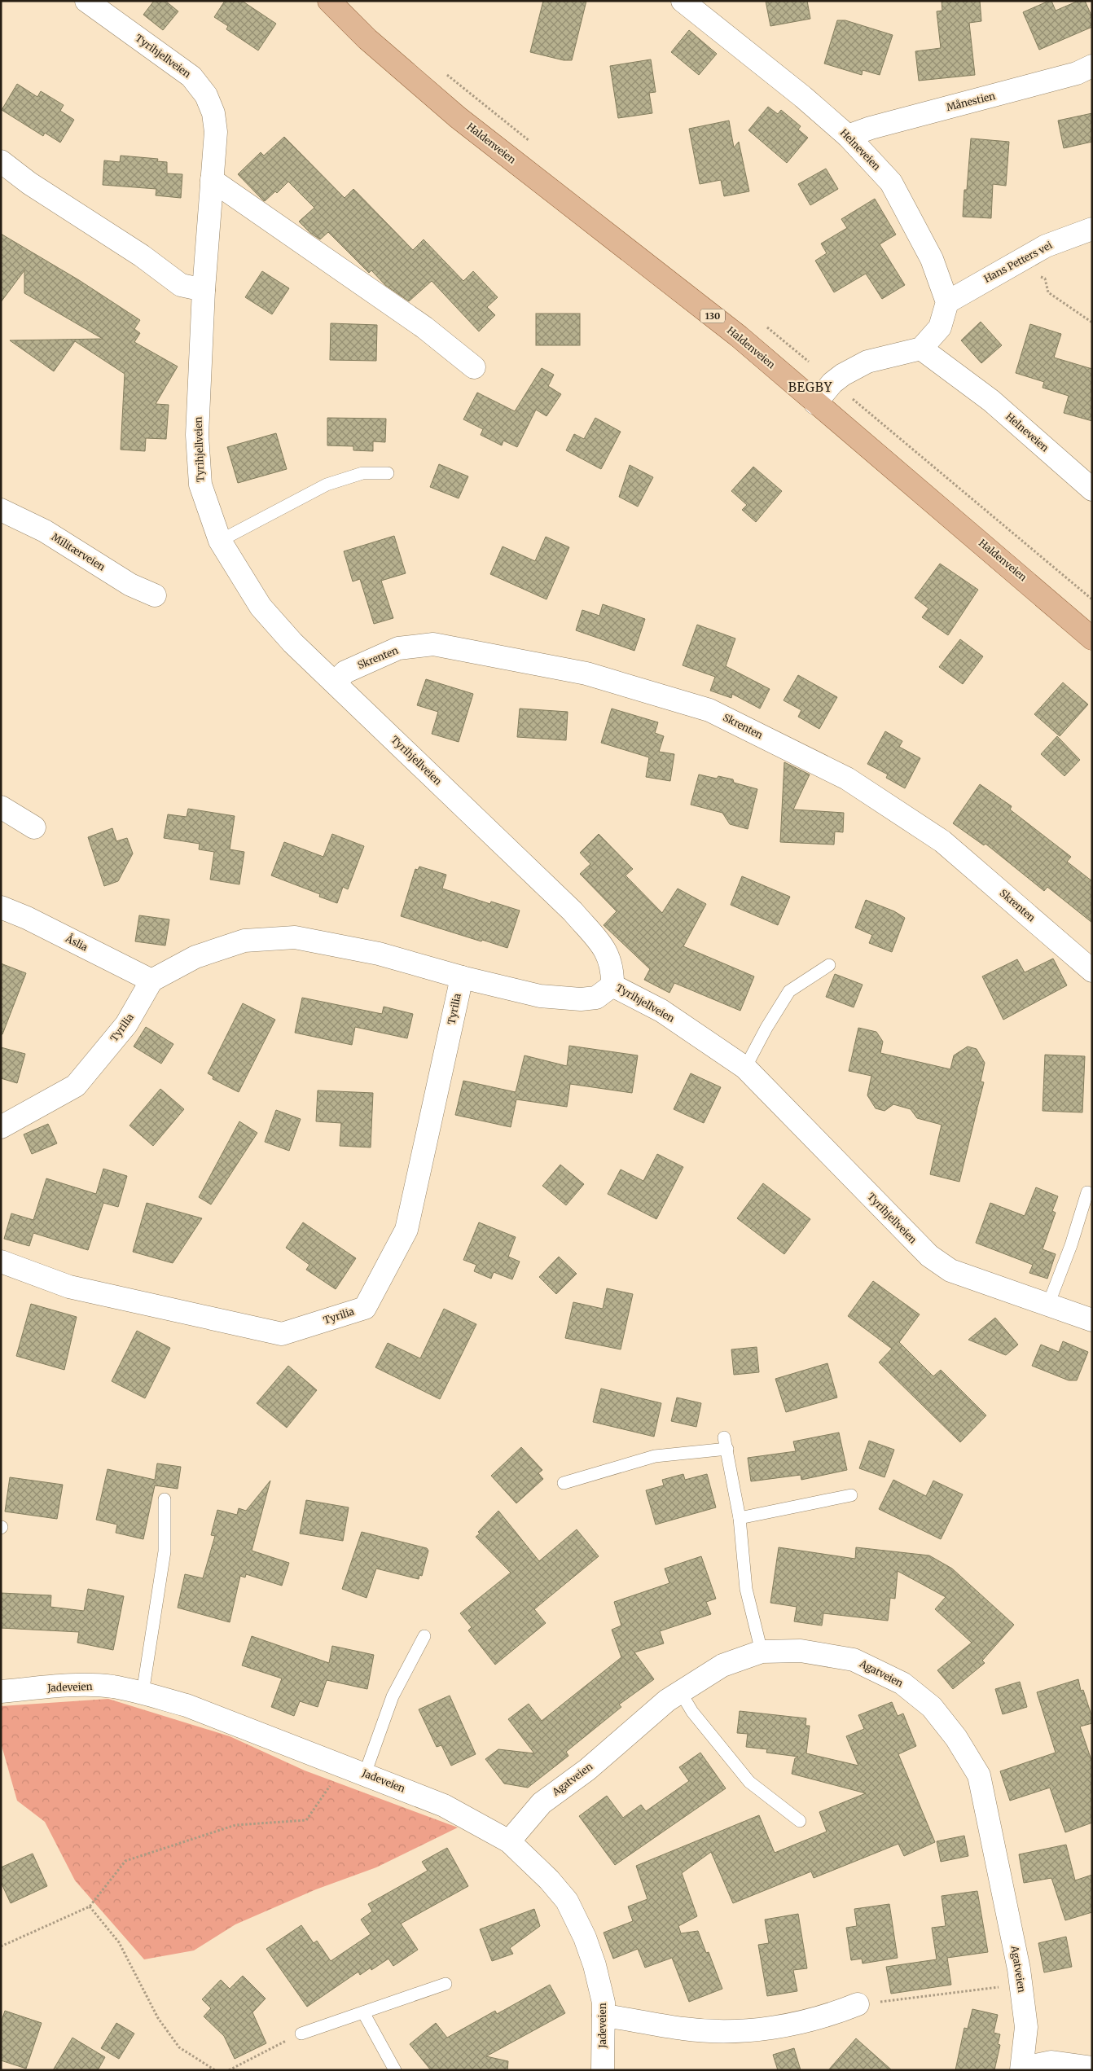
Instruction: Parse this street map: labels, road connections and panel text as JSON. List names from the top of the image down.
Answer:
{
  "streets": {
    "main road": ["Haldenveien", "130"],
    "street": [
      "Tyrihjellveien",
      "Månestien",
      "Helneveien",
      "Hans Petters vei",
      "Militærveien",
      "Skrenten",
      "Åslia",
      "Tyrilia",
      "Agatveien",
      "Jadeveien"
    ]
  },
  "crossings": [
    ["Tyrihjellveien", "Skrenten"],
    ["Månestien", "Helneveien"],
    ["Helneveien", "Hans Petters vei"],
    ["Åslia", "Tyrilia"],
    ["Agatveien", "Jadeveien"]
  ],
  "districts": ["BEGBY"]
}
